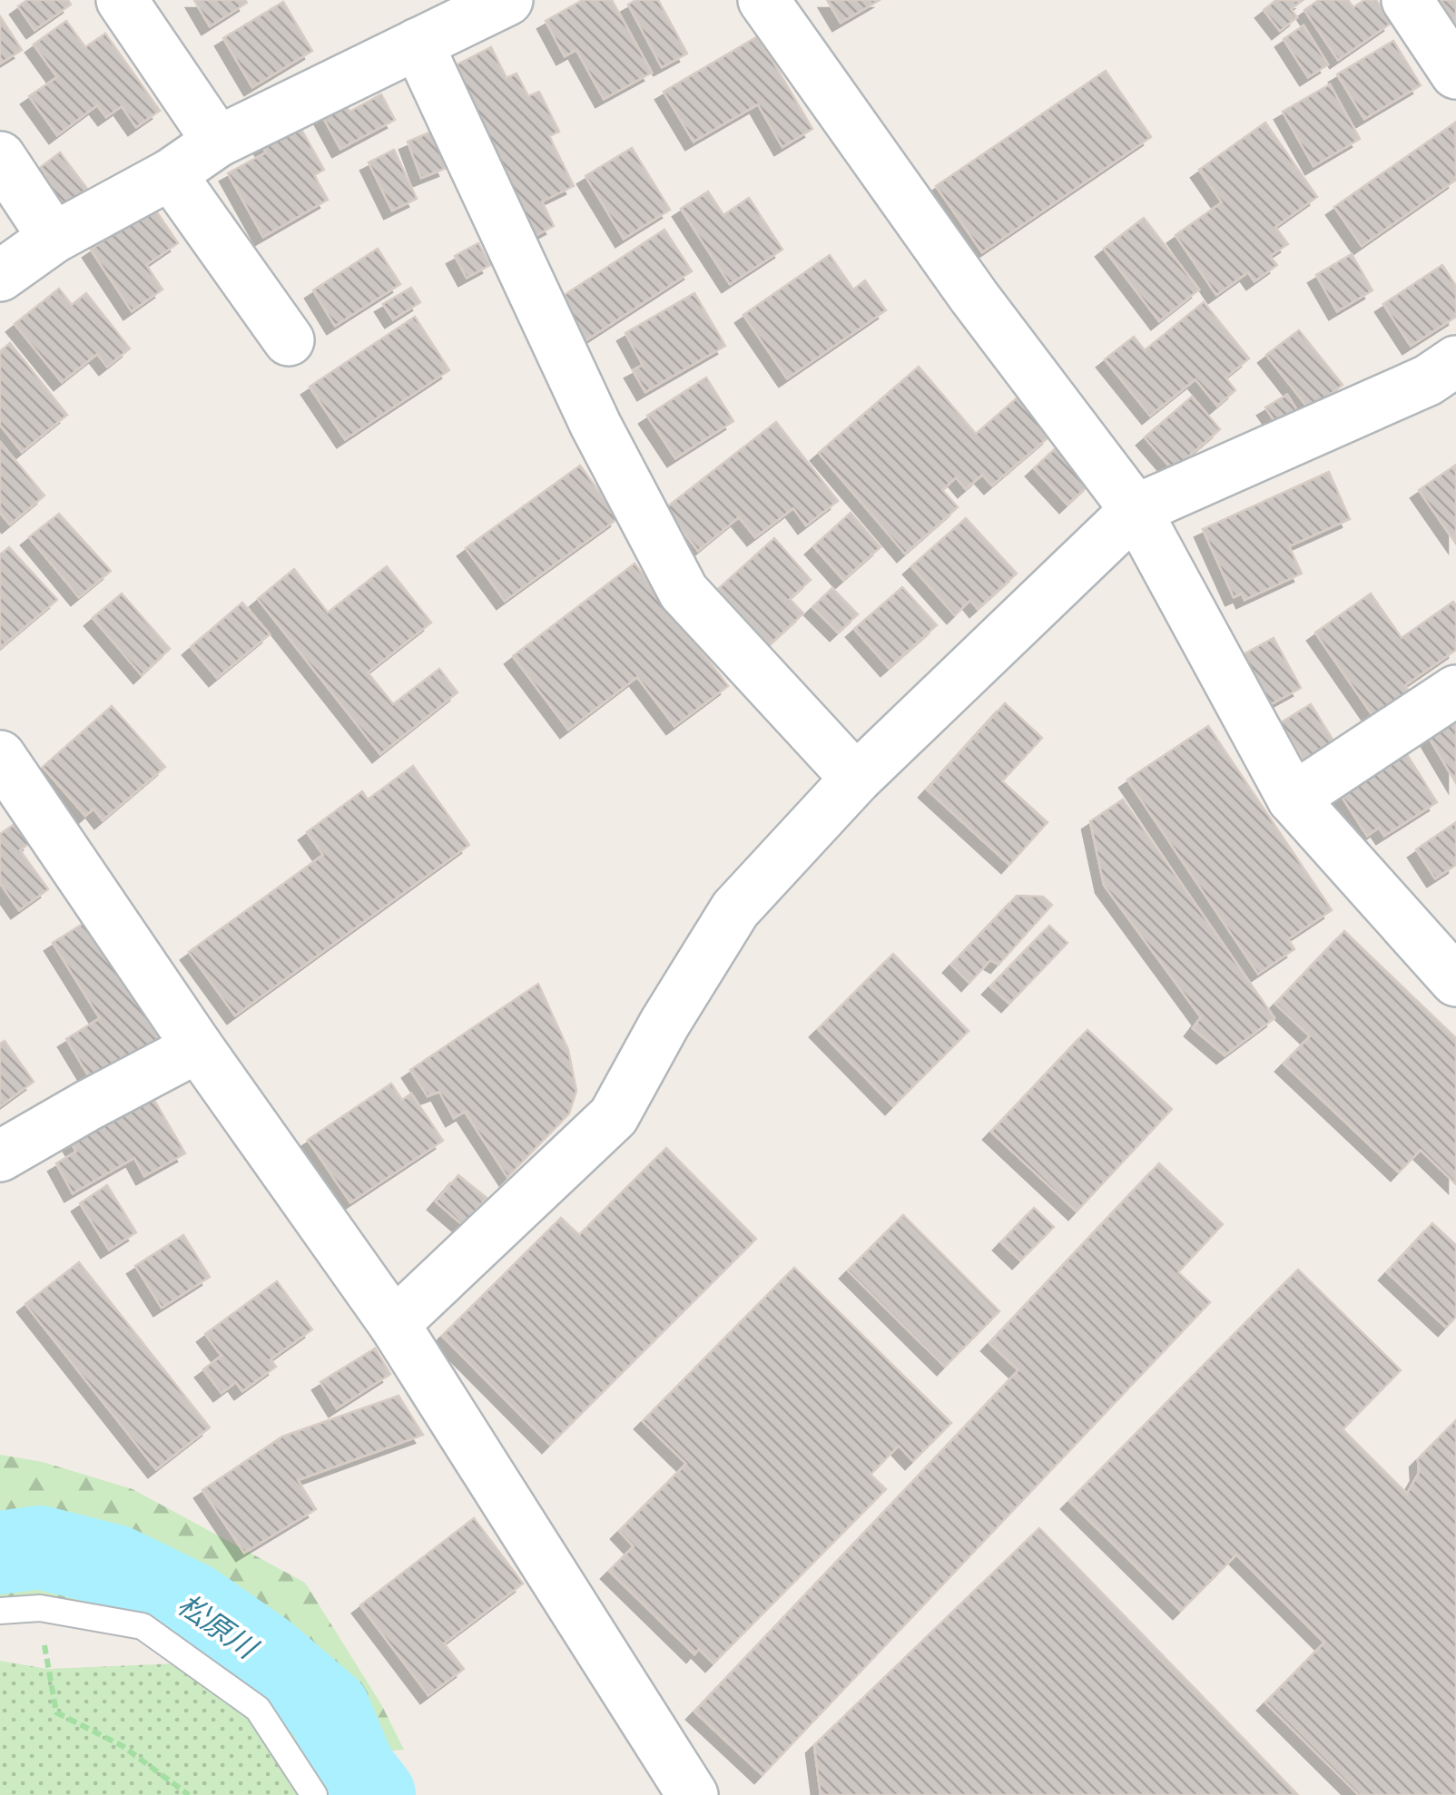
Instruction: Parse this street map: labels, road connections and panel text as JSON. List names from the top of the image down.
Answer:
{
  "water": ["松原川"]
}
